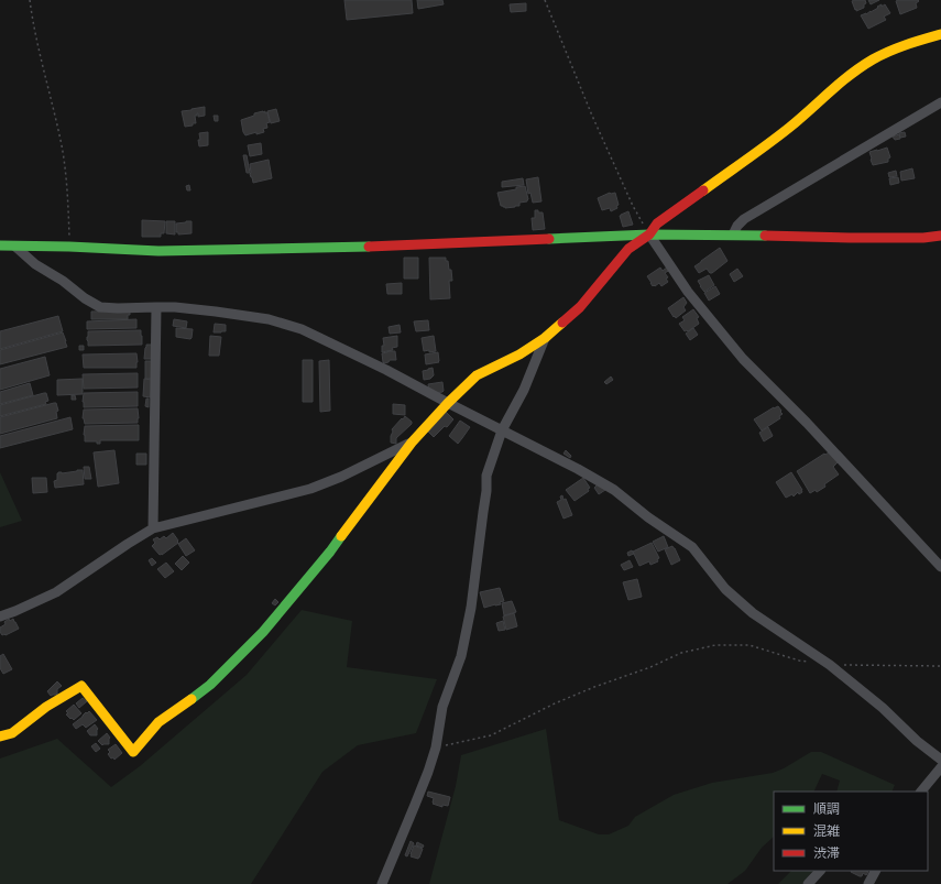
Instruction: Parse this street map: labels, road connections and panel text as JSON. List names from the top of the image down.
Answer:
{
  "legend": ["順調", "混雑", "渋滞"]
}
